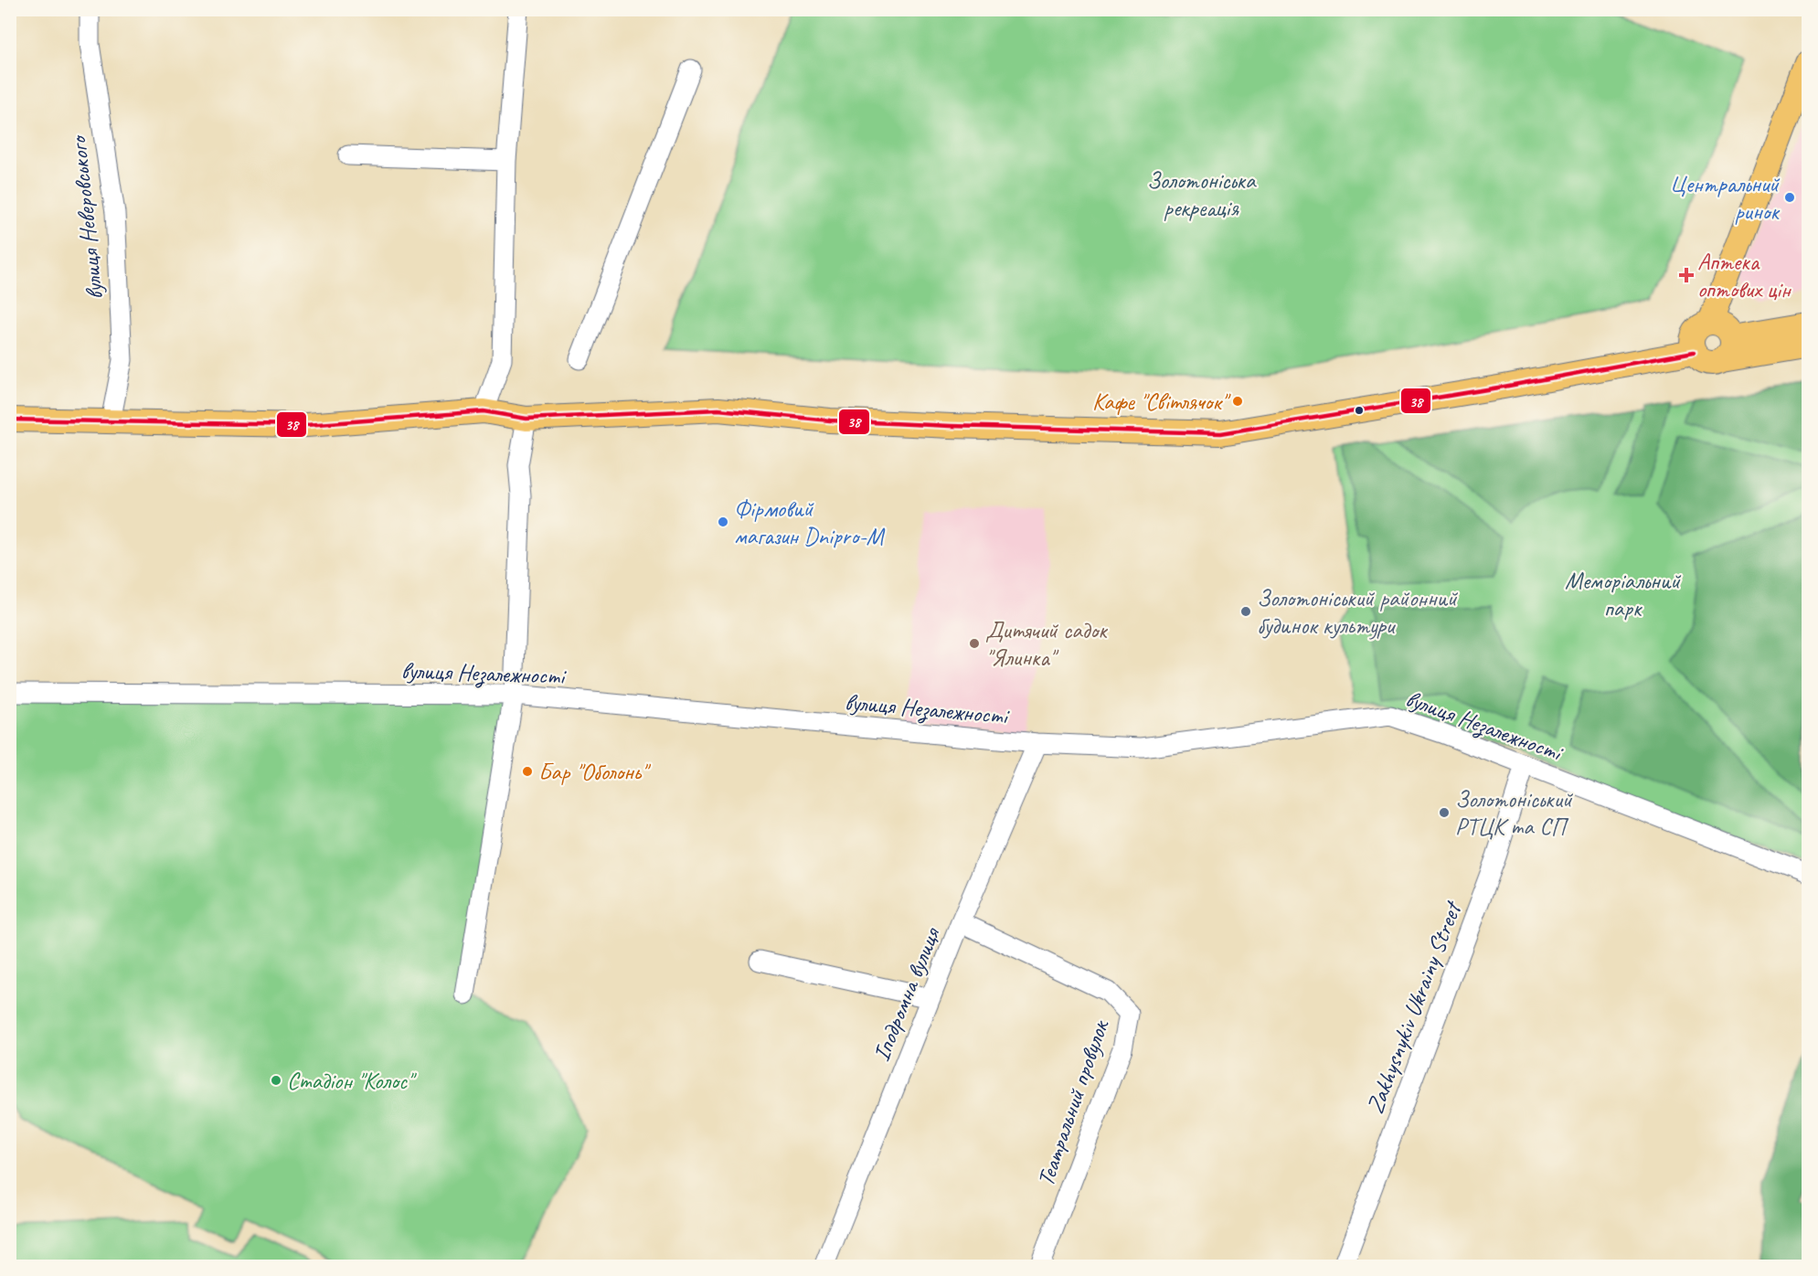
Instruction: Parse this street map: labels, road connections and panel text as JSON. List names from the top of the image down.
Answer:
{
  "streets": {
    "street": [
      "вулиця Неверовського",
      "вулиця Незалежності",
      "Іподромна вулиця",
      "Zakhysnykiv Ukrainy Street",
      "Театральний провулок"
    ]
  },
  "crossings": [
    ["вулиця Незалежності", "Іподромна вулиця"],
    ["вулиця Незалежності", "Zakhysnykiv Ukrainy Street"],
    ["Іподромна вулиця", "Театральний провулок"]
  ],
  "parks": ["Золотоніська рекреація", "Меморіальний парк"],
  "places": {
    "other": [
      "Центральний ринок",
      "Кафе \"Світлячок\"",
      "Фірмовий магазин Dnipro-M",
      "Золотоніський районний будинок культури",
      "Дитячий садок \"Ялинка\"",
      "Бар \"Оболонь\"",
      "Золотоніський РТЦК та СП",
      "Стадіон \"Колос\""
    ],
    "health": ["Аптека оптових цін"]
  },
  "lines": ["transit line 38"]
}
